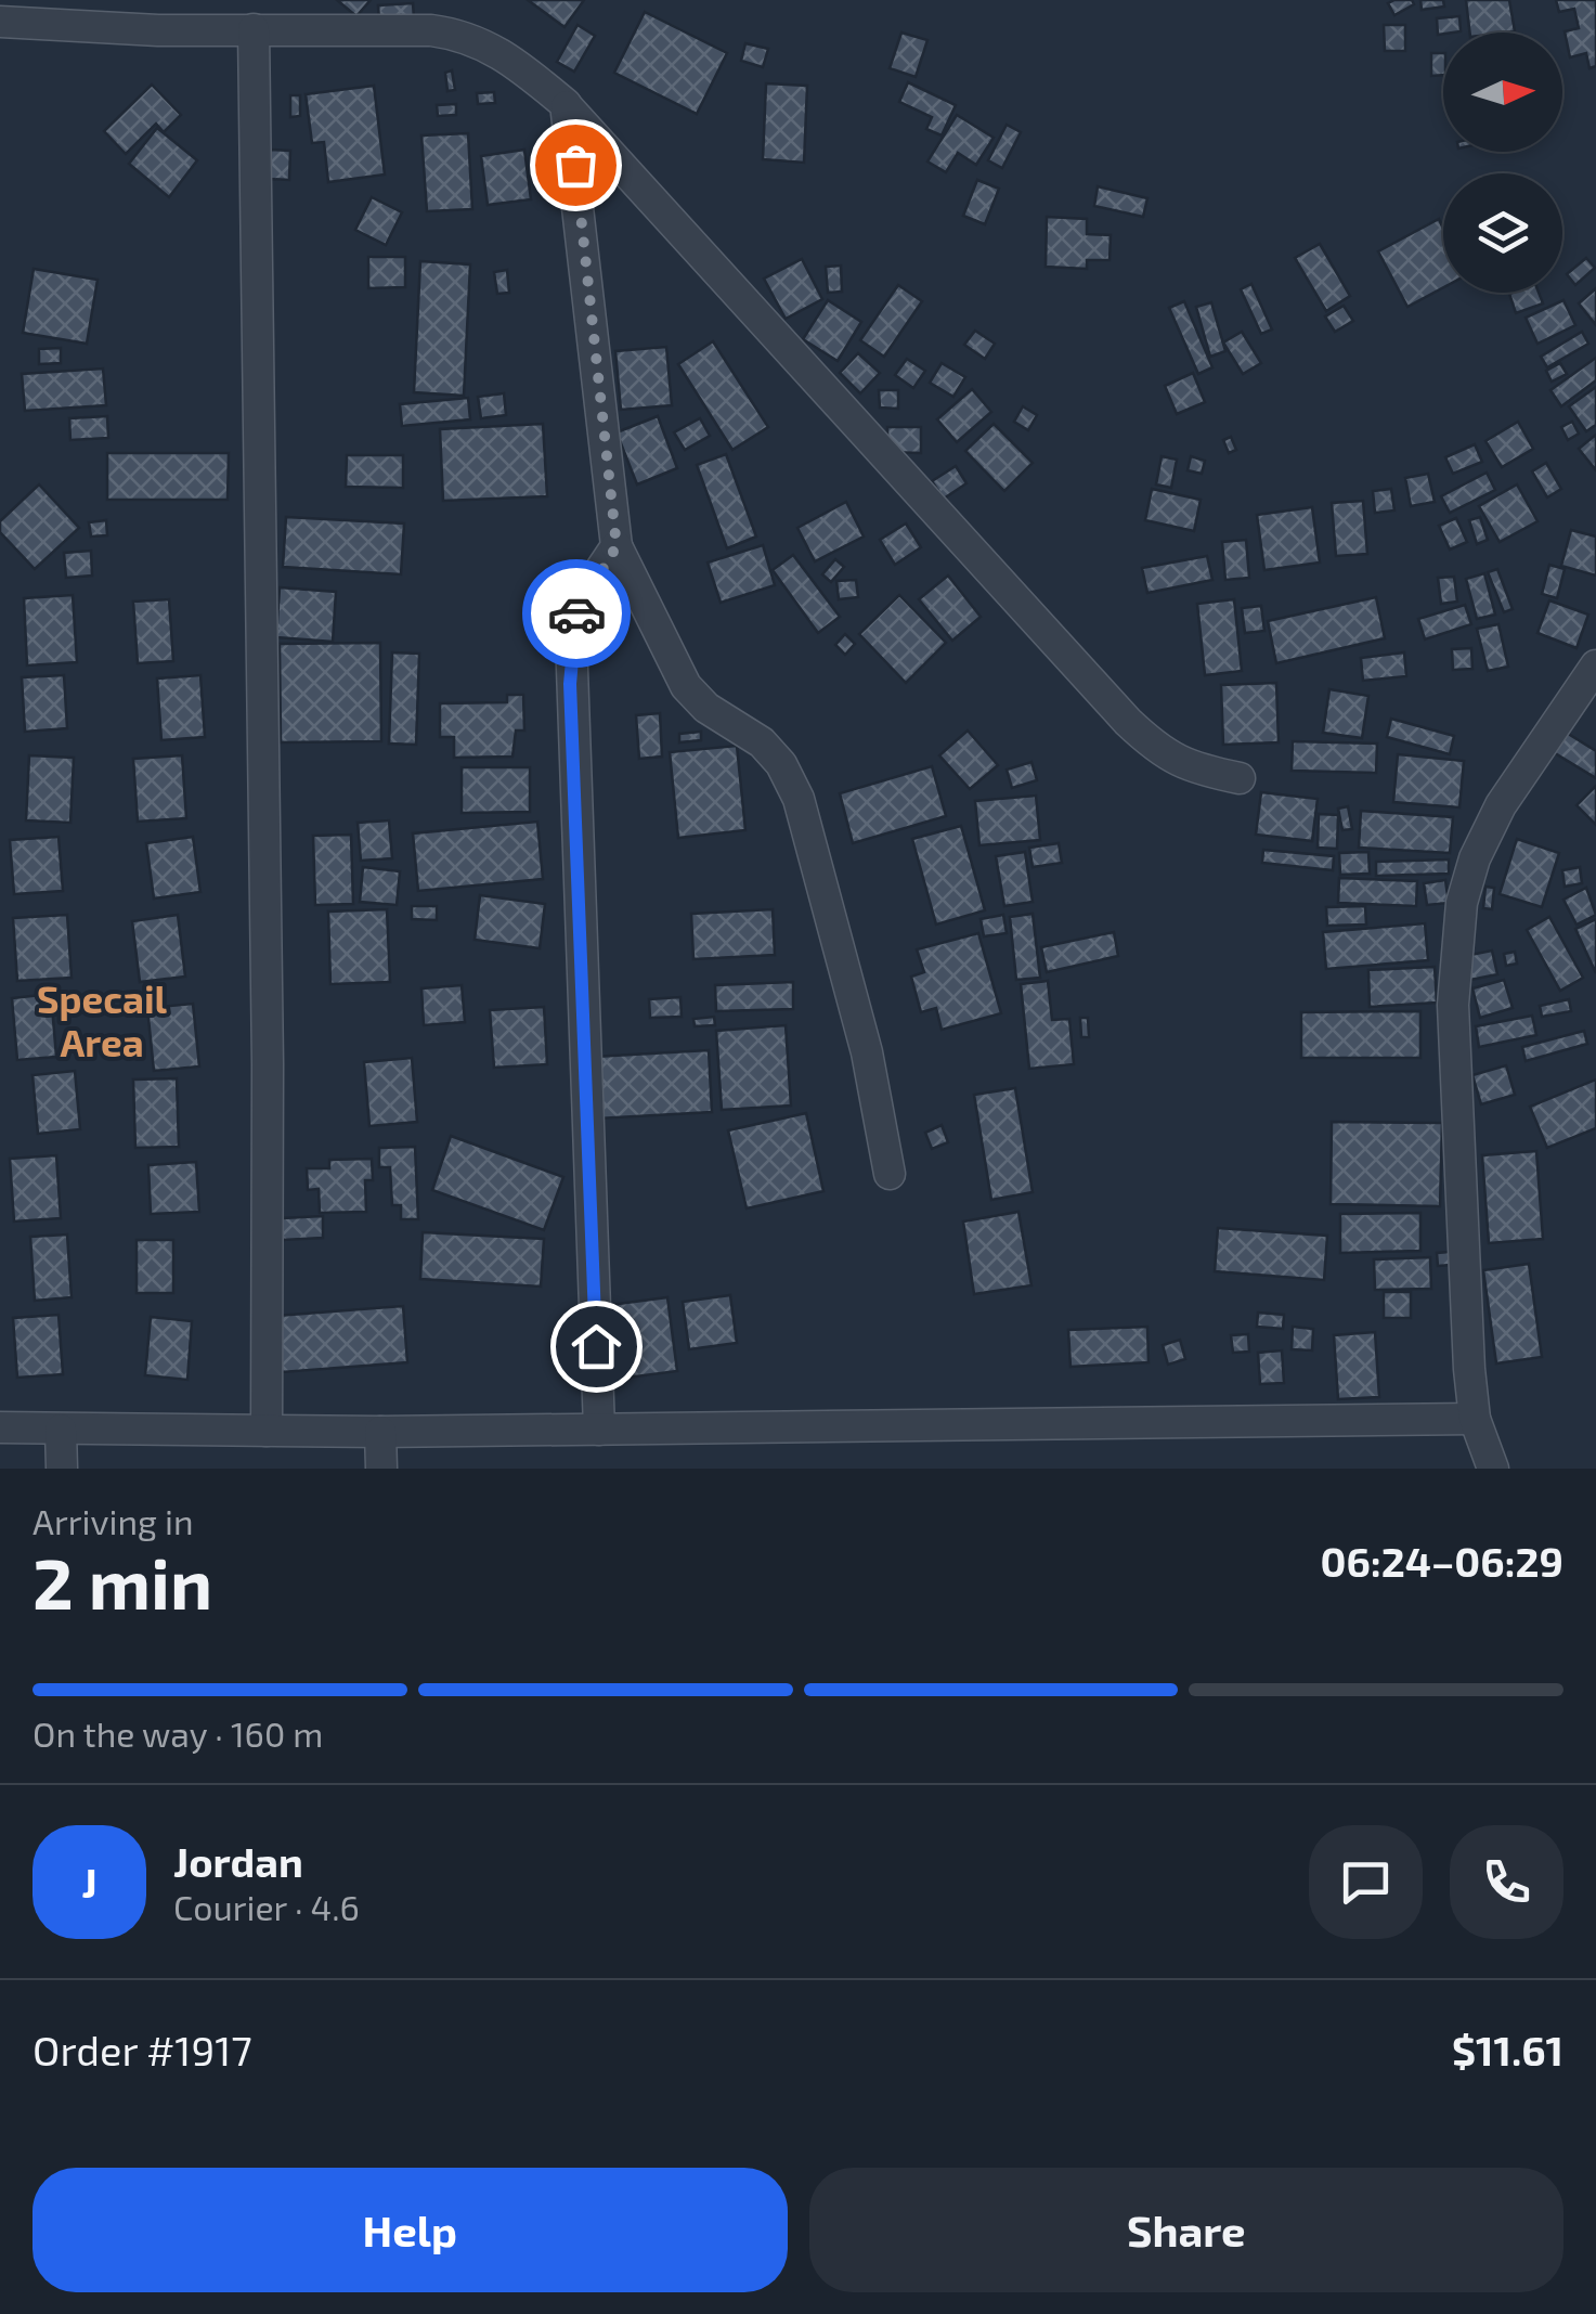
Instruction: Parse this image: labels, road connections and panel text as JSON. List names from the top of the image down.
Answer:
{
  "districts": ["Specail Area"],
  "north": "right",
  "page": {
    "heading": ["2 min", "Arriving in", "06:24–06:29"],
    "panel": [
      "Jordan",
      "Courier · 4.6",
      "Order #1917",
      "$11.61"
    ],
    "bar": "On the way · 160 m",
    "round": "J",
    "buttons": ["Help", "Share"]
  }
}
